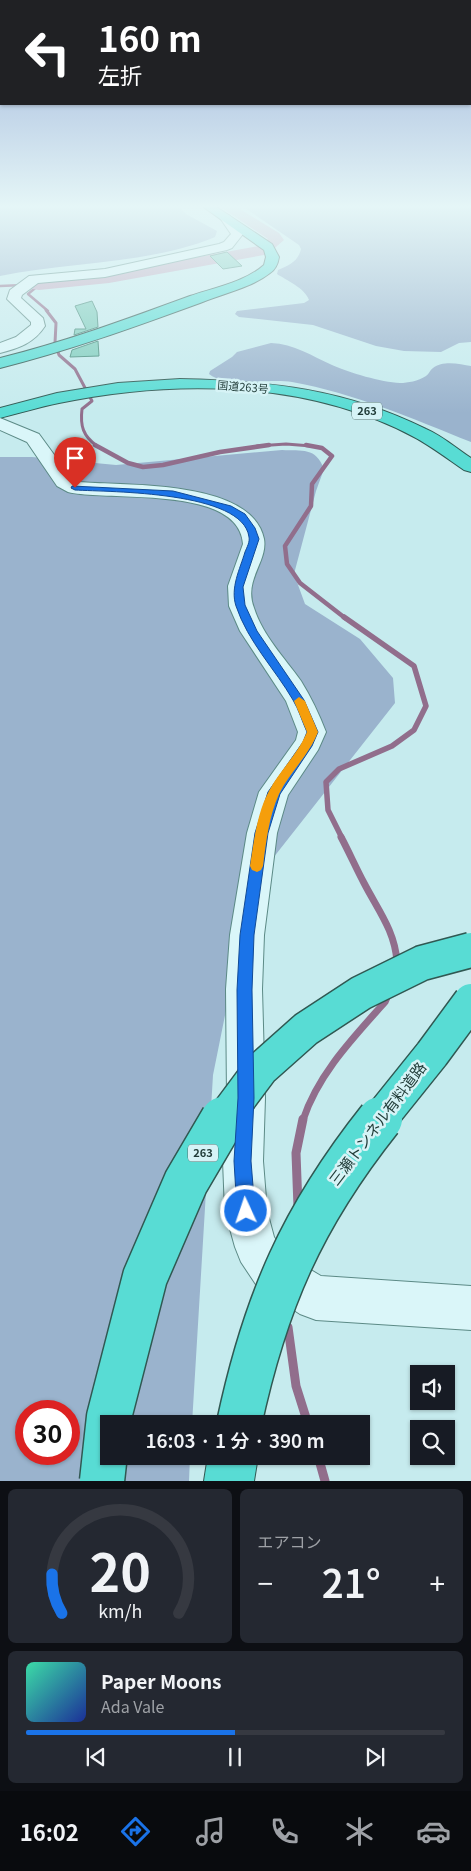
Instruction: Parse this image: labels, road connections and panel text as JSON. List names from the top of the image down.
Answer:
{
  "streets": {
    "highway": ["国道263号", "263", "三瀬トンネル有料道路"]
  },
  "page": {
    "turn": ["160 m", "左折"],
    "limit": "30",
    "trip": "16:03 · 1 分 · 390 m",
    "tile": "エアコン",
    "heat": ["−", "21°", "+"],
    "song": ["Paper Moons", "Ada Vale"],
    "tabs": "16:02",
    "gauge": ["20", "km/h"]
  }
}
